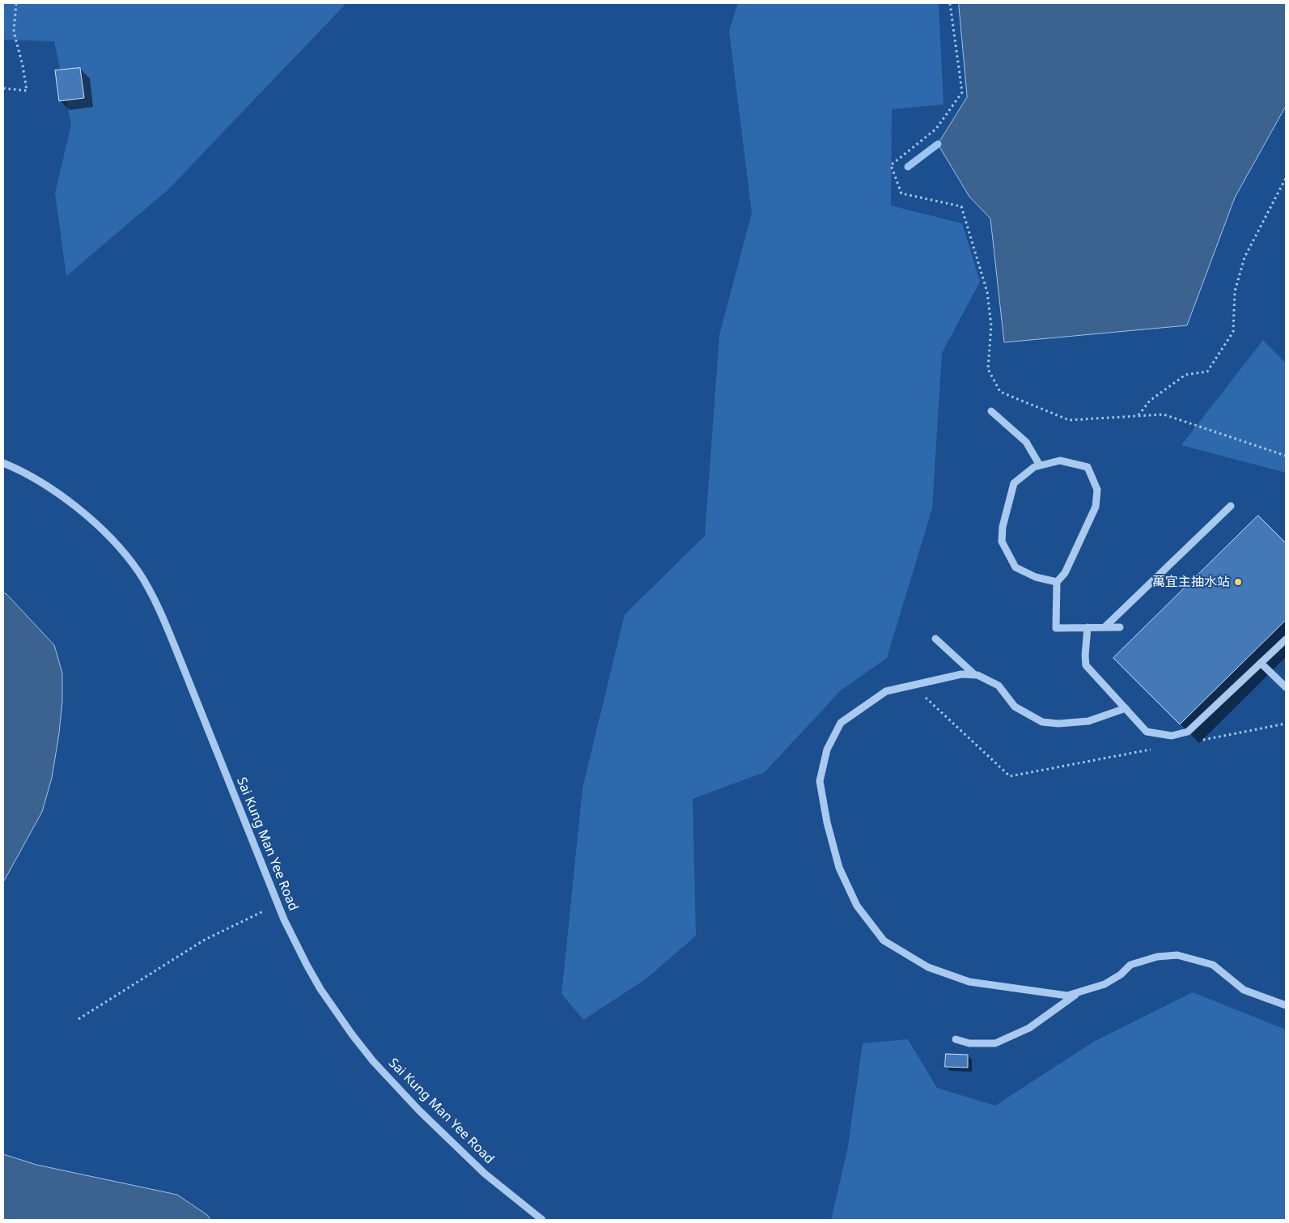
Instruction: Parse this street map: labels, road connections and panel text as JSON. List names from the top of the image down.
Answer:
{
  "streets": {
    "street": ["Sai Kung Man Yee Road"]
  },
  "places": ["萬宜主抽水站"]
}
